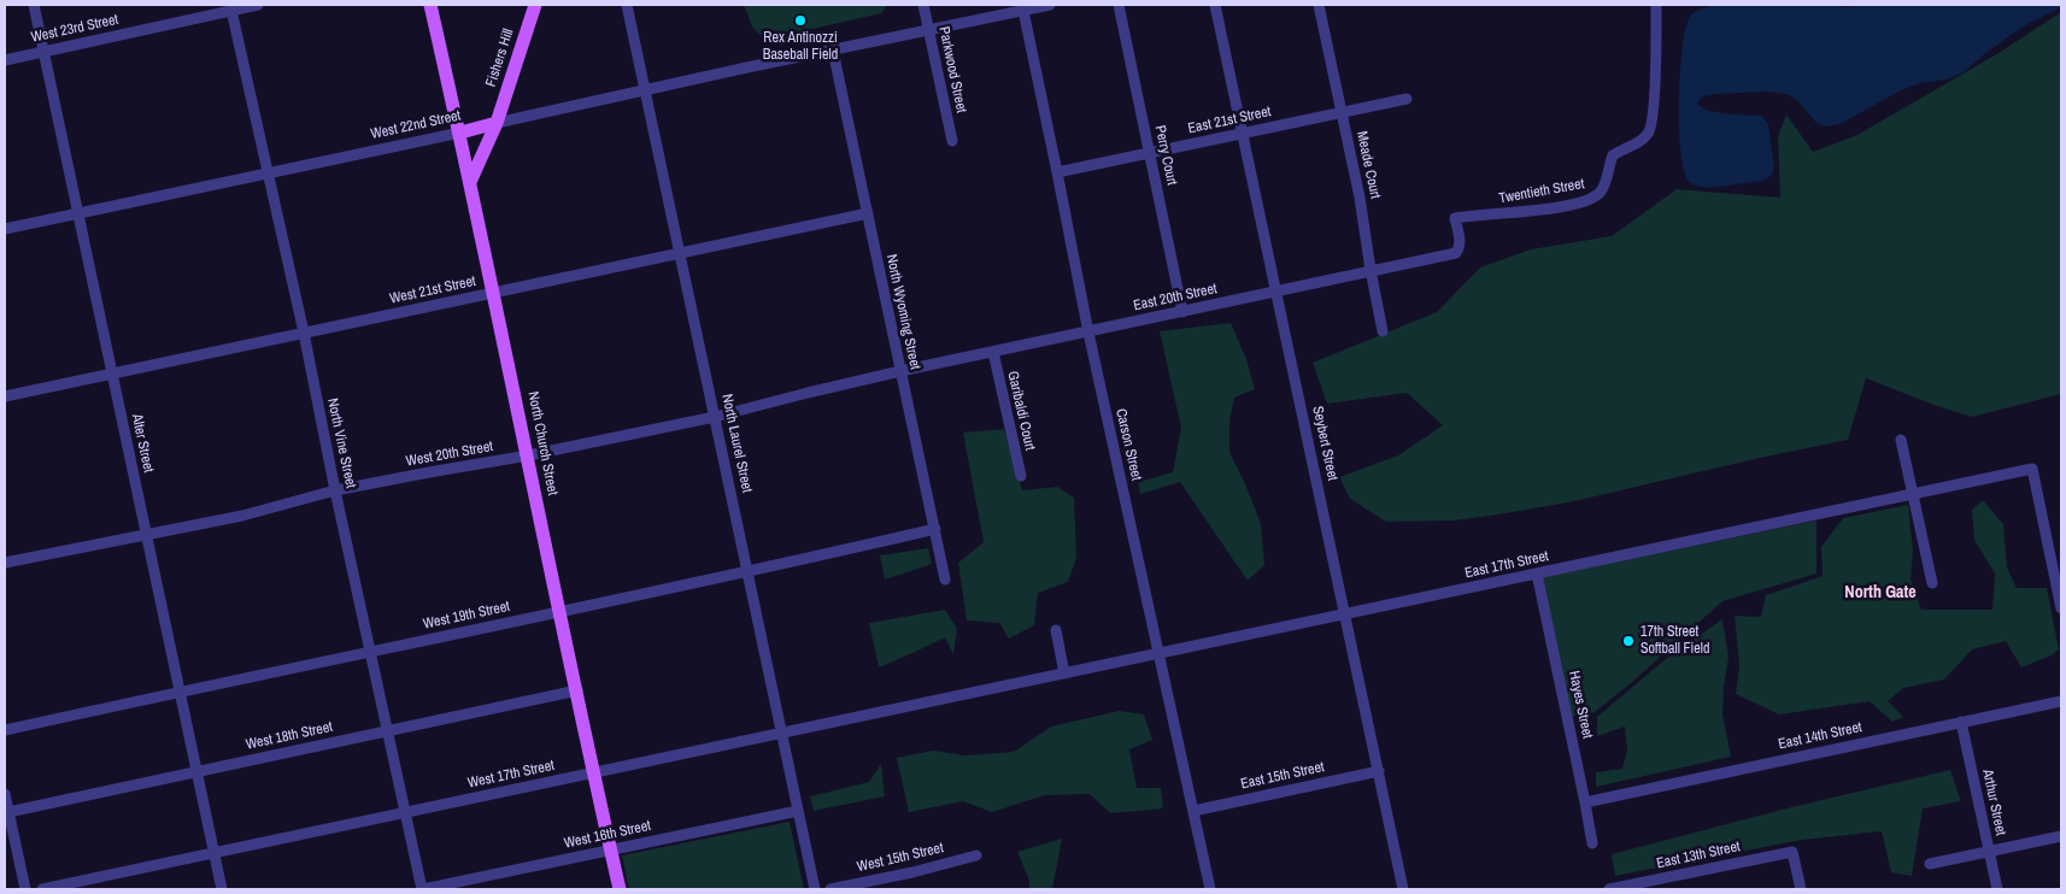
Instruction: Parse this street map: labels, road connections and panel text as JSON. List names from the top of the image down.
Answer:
{
  "streets": {
    "main road": ["Fishers Hill", "West 22nd Street", "North Church Street"],
    "street": [
      "West 23rd Street",
      "Parkwood Street",
      "East 21st Street",
      "Perry Court",
      "Meade Court",
      "Twentieth Street",
      "West 21st Street",
      "East 20th Street",
      "North Wyoming Street",
      "Garibaldi Court",
      "Alter Street",
      "North Vine Street",
      "North Laurel Street",
      "Seybert Street",
      "Carson Street",
      "West 20th Street",
      "East 17th Street",
      "West 19th Street",
      "Hayes Street",
      "West 18th Street",
      "East 14th Street",
      "West 17th Street",
      "East 15th Street",
      "Arthur Street",
      "West 16th Street",
      "East 13th Street",
      "West 15th Street"
    ]
  },
  "crossings": [
    ["West 23rd Street", "Alter Street"],
    ["West 23rd Street", "North Vine Street"],
    ["Fishers Hill", "West 22nd Street"],
    ["Fishers Hill", "North Church Street"],
    ["Parkwood Street", "West 22nd Street"],
    ["East 21st Street", "Perry Court"],
    ["East 21st Street", "Meade Court"],
    ["East 21st Street", "Seybert Street"],
    ["East 21st Street", "Carson Street"],
    ["West 22nd Street", "North Wyoming Street"],
    ["West 22nd Street", "Alter Street"],
    ["West 22nd Street", "North Vine Street"],
    ["West 22nd Street", "North Church Street"],
    ["West 22nd Street", "North Laurel Street"],
    ["West 22nd Street", "Carson Street"],
    ["Perry Court", "East 20th Street"],
    ["Meade Court", "East 20th Street"],
    ["Twentieth Street", "East 20th Street"],
    ["West 21st Street", "North Wyoming Street"],
    ["West 21st Street", "Alter Street"],
    ["West 21st Street", "North Vine Street"],
    ["West 21st Street", "North Church Street"],
    ["West 21st Street", "North Laurel Street"],
    ["East 20th Street", "North Wyoming Street"],
    ["East 20th Street", "Garibaldi Court"],
    ["East 20th Street", "Seybert Street"],
    ["East 20th Street", "Carson Street"],
    ["East 20th Street", "West 20th Street"],
    ["North Wyoming Street", "West 20th Street"],
    ["North Wyoming Street", "West 19th Street"],
    ["Alter Street", "West 20th Street"],
    ["Alter Street", "West 19th Street"],
    ["Alter Street", "West 18th Street"],
    ["Alter Street", "West 17th Street"],
    ["North Vine Street", "West 20th Street"],
    ["North Vine Street", "West 19th Street"],
    ["North Vine Street", "West 18th Street"],
    ["North Vine Street", "West 17th Street"],
    ["North Vine Street", "West 16th Street"],
    ["North Church Street", "West 20th Street"],
    ["North Church Street", "West 19th Street"],
    ["North Church Street", "West 18th Street"],
    ["North Church Street", "West 17th Street"],
    ["North Church Street", "West 16th Street"],
    ["North Laurel Street", "West 20th Street"],
    ["North Laurel Street", "West 19th Street"],
    ["North Laurel Street", "West 17th Street"],
    ["North Laurel Street", "West 16th Street"],
    ["Seybert Street", "East 17th Street"],
    ["Seybert Street", "East 15th Street"],
    ["Carson Street", "East 17th Street"],
    ["Carson Street", "East 15th Street"],
    ["East 17th Street", "Hayes Street"],
    ["East 17th Street", "West 17th Street"],
    ["Hayes Street", "East 14th Street"],
    ["East 14th Street", "Arthur Street"]
  ],
  "districts": ["North Gate"],
  "places": ["Rex Antinozzi Baseball Field", "17th Street Softball Field"]
}
